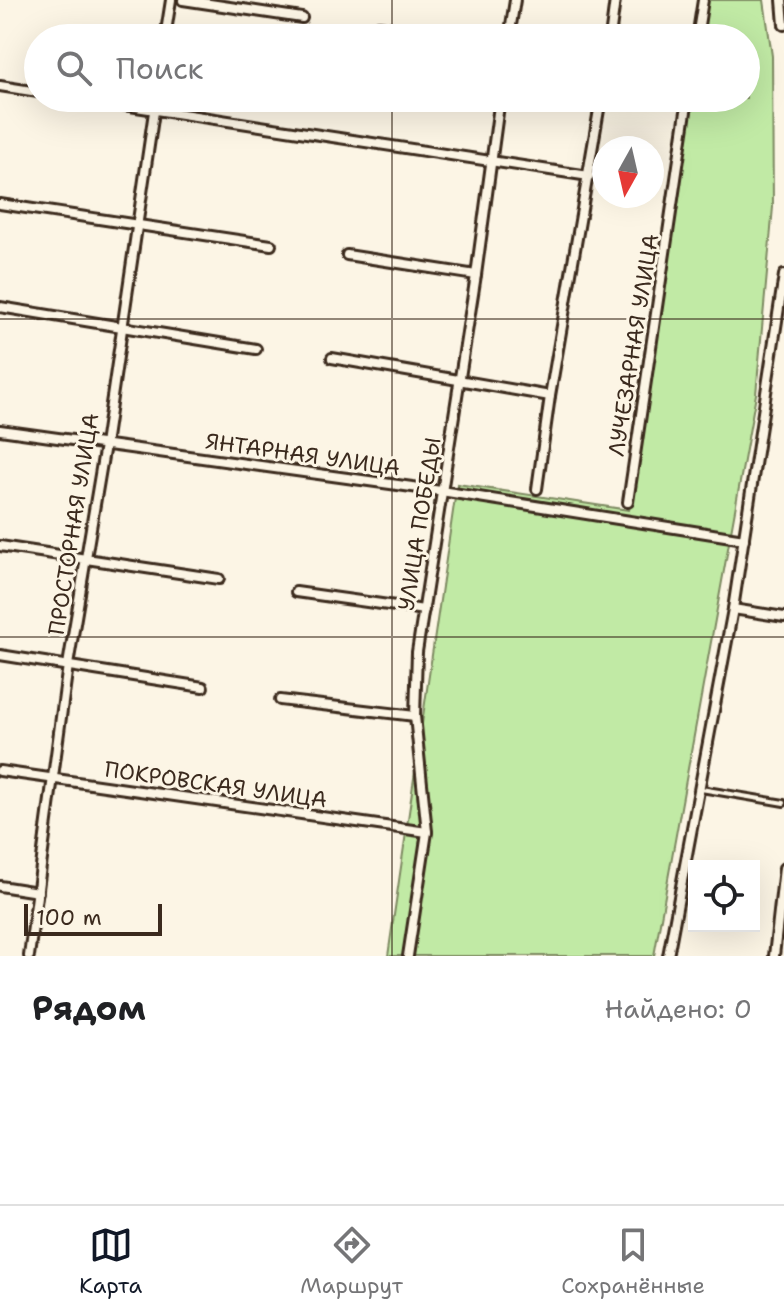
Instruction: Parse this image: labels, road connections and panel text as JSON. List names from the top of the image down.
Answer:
{
  "streets": {
    "street": [
      "ЛУЧЕЗАРНАЯ УЛИЦА",
      "ЯНТАРНАЯ УЛИЦА",
      "ПРОСТОРНАЯ УЛИЦА",
      "УЛИЦА ПОБЕДЫ",
      "ПОКРОВСКАЯ УЛИЦА"
    ]
  },
  "crossings": [
    ["ЯНТАРНАЯ УЛИЦА", "ПРОСТОРНАЯ УЛИЦА"],
    ["ЯНТАРНАЯ УЛИЦА", "УЛИЦА ПОБЕДЫ"],
    ["ПРОСТОРНАЯ УЛИЦА", "ПОКРОВСКАЯ УЛИЦА"],
    ["УЛИЦА ПОБЕДЫ", "ПОКРОВСКАЯ УЛИЦА"]
  ],
  "scale_bar": "100 m",
  "north": "bottom",
  "page": {
    "search": "Поиск",
    "scale": "100 m",
    "heading": ["Рядом", "Найдено: 0"],
    "nav": ["Карта", "Маршрут", "Сохранённые"]
  }
}
